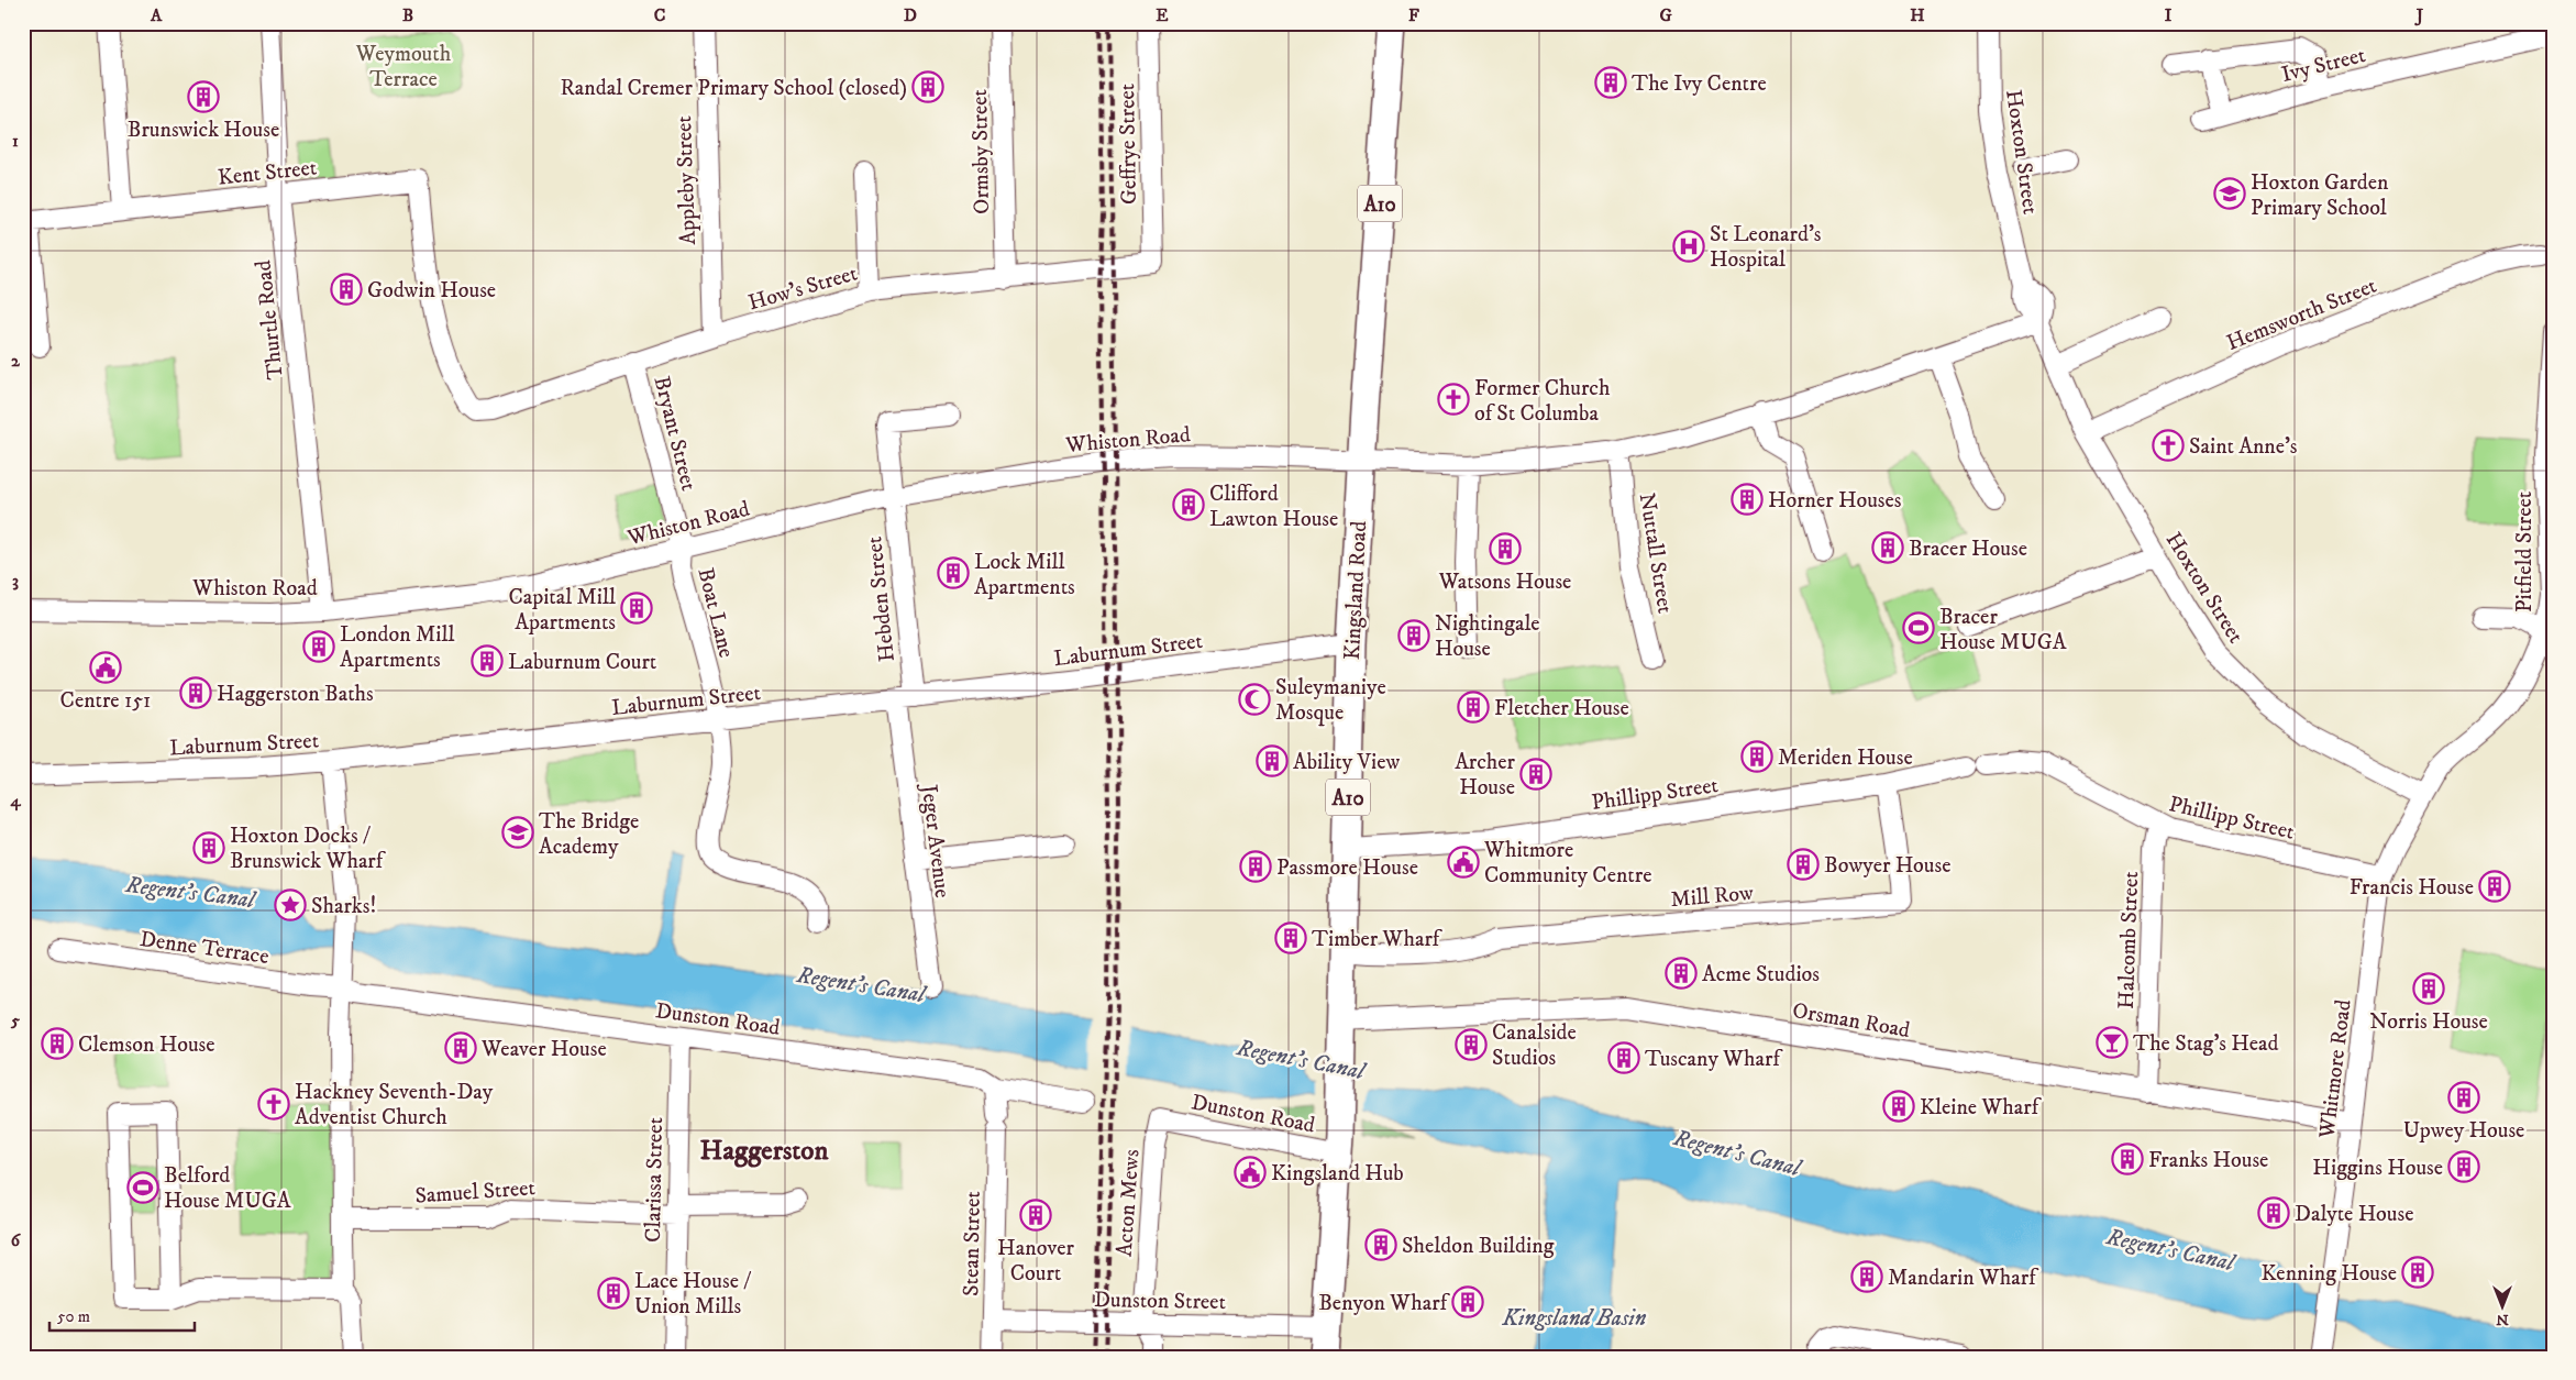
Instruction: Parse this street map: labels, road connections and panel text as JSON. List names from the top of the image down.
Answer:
{
  "streets": {
    "highway": ["A10", "Kingsland Road"],
    "street": [
      "Ivy Street",
      "Geffrye Street",
      "Ormsby Street",
      "Hoxton Street",
      "Kent Street",
      "Appleby Street",
      "How's Street",
      "Hemsworth Street",
      "Thurtle Road",
      "Bryant Street",
      "Whiston Road",
      "Pitfield Street",
      "Nuttall Street",
      "Hebden Street",
      "Boat Lane",
      "Laburnum Street",
      "Phillipp Street",
      "Jeger Avenue",
      "Mill Row",
      "Halcomb Street",
      "Denne Terrace",
      "Dunston Road",
      "Orsman Road",
      "Whitmore Road",
      "Clarissa Street",
      "Samuel Street",
      "Acton Mews",
      "Stean Street",
      "Dunston Street"
    ]
  },
  "crossings": [
    ["Geffrye Street", "How's Street"],
    ["Ormsby Street", "How's Street"],
    ["Hoxton Street", "Hemsworth Street"],
    ["Hoxton Street", "Pitfield Street"],
    ["Hoxton Street", "Whitmore Road"],
    ["Kent Street", "How's Street"],
    ["Kent Street", "Thurtle Road"],
    ["Appleby Street", "How's Street"],
    ["How's Street", "Bryant Street"],
    ["Thurtle Road", "Whiston Road"],
    ["Bryant Street", "Whiston Road"],
    ["Bryant Street", "Boat Lane"],
    ["Whiston Road", "Kingsland Road"],
    ["Whiston Road", "Hebden Street"],
    ["Whiston Road", "Boat Lane"],
    ["Pitfield Street", "Whitmore Road"],
    ["Kingsland Road", "Laburnum Street"],
    ["Kingsland Road", "Phillipp Street"],
    ["Kingsland Road", "Mill Row"],
    ["Kingsland Road", "Dunston Road"],
    ["Kingsland Road", "Orsman Road"],
    ["Kingsland Road", "Dunston Street"],
    ["Hebden Street", "Laburnum Street"],
    ["Hebden Street", "Jeger Avenue"],
    ["Boat Lane", "Laburnum Street"],
    ["Laburnum Street", "Jeger Avenue"],
    ["Phillipp Street", "Mill Row"],
    ["Phillipp Street", "Halcomb Street"],
    ["Phillipp Street", "Whitmore Road"],
    ["Halcomb Street", "Orsman Road"],
    ["Denne Terrace", "Dunston Road"],
    ["Dunston Road", "Clarissa Street"],
    ["Dunston Road", "Acton Mews"],
    ["Dunston Road", "Stean Street"],
    ["Orsman Road", "Whitmore Road"],
    ["Clarissa Street", "Samuel Street"],
    ["Acton Mews", "Dunston Street"],
    ["Stean Street", "Dunston Street"]
  ],
  "districts": ["Haggerston"],
  "water": ["Regent's Canal", "Kingsland Basin"],
  "parks": ["Weymouth Terrace"],
  "places": {
    "building": [
      "The Ivy Centre",
      "Randal Cremer Primary School (closed)",
      "Brunswick House",
      "Godwin House",
      "Horner Houses",
      "Clifford Lawton House",
      "Bracer House",
      "Watsons House",
      "Lock Mill Apartments",
      "Capital Mill Apartments",
      "Nightingale House",
      "London Mill Apartments",
      "Laburnum Court",
      "Haggerston Baths",
      "Fletcher House",
      "Meriden House",
      "Ability View",
      "Archer House",
      "Hoxton Docks / Brunswick Wharf",
      "Bowyer House",
      "Passmore House",
      "Francis House",
      "Timber Wharf",
      "Acme Studios",
      "Norris House",
      "Clemson House",
      "Canalside Studios",
      "Weaver House",
      "Tuscany Wharf",
      "Upwey House",
      "Kleine Wharf",
      "Franks House",
      "Higgins House",
      "Dalyte House",
      "Hanover Court",
      "Sheldon Building",
      "Kenning House",
      "Mandarin Wharf",
      "Lace House / Union Mills",
      "Benyon Wharf"
    ],
    "school or university": ["Hoxton Garden Primary School", "The Bridge Academy"],
    "hospital": ["St Leonard's Hospital"],
    "church": ["Former Church of St Columba", "Saint Anne's", "Hackney Seventh-Day Adventist Church"],
    "sports": ["Bracer House MUGA", "Belford House MUGA"],
    "public building": ["Centre 151", "Whitmore Community Centre", "Kingsland Hub"],
    "mosque": ["Suleymaniye Mosque"],
    "place": ["Sharks!"],
    "bar": ["The Stag's Head"]
  },
  "scale_bar": "50 m",
  "north": "bottom",
  "grid": {
    "columns": [
      "A",
      "B",
      "C",
      "D",
      "E",
      "F",
      "G",
      "H",
      "I",
      "J"
    ],
    "rows": [
      "1",
      "2",
      "3",
      "4",
      "5",
      "6"
    ]
  }
}
